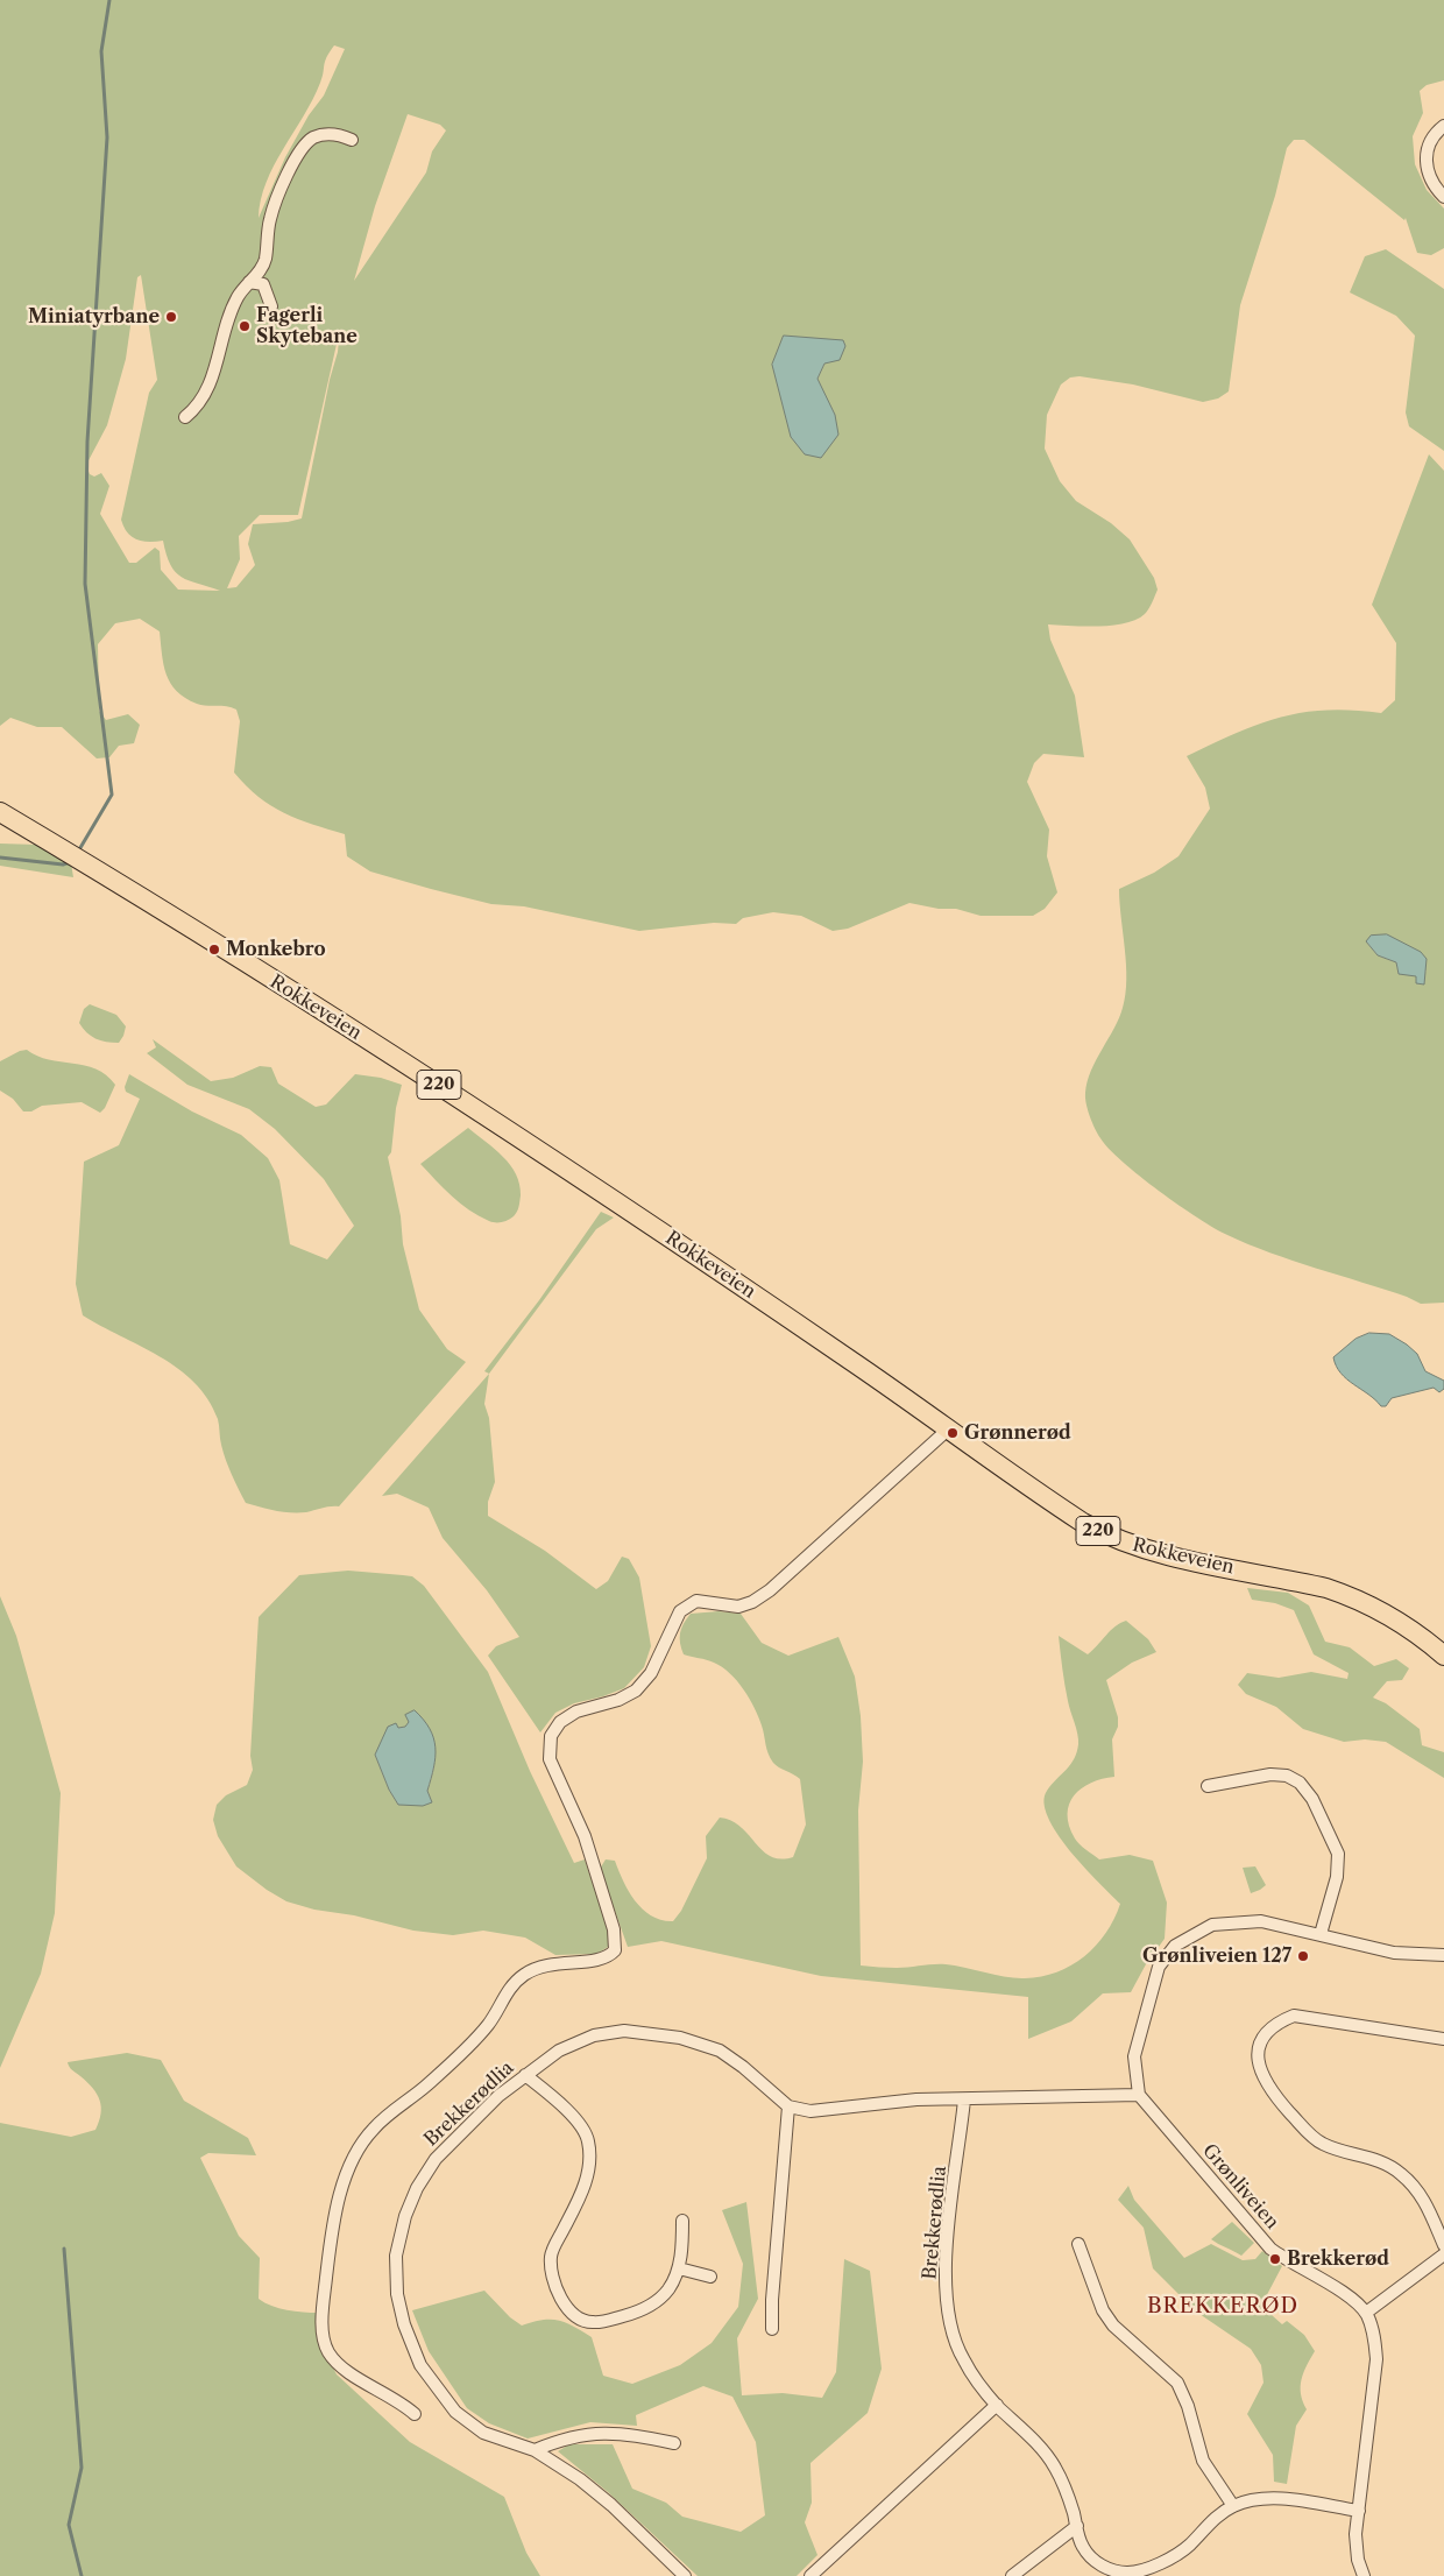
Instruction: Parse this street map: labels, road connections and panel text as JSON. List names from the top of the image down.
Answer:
{
  "streets": {
    "main road": ["Rokkeveien", "220"],
    "street": ["Brekkerødlia", "Grønliveien"]
  },
  "districts": ["BREKKERØD"],
  "places": [
    "Miniatyrbane",
    "Fagerli Skytebane",
    "Monkebro",
    "Grønnerød",
    "Grønliveien 127",
    "Brekkerød"
  ]
}
